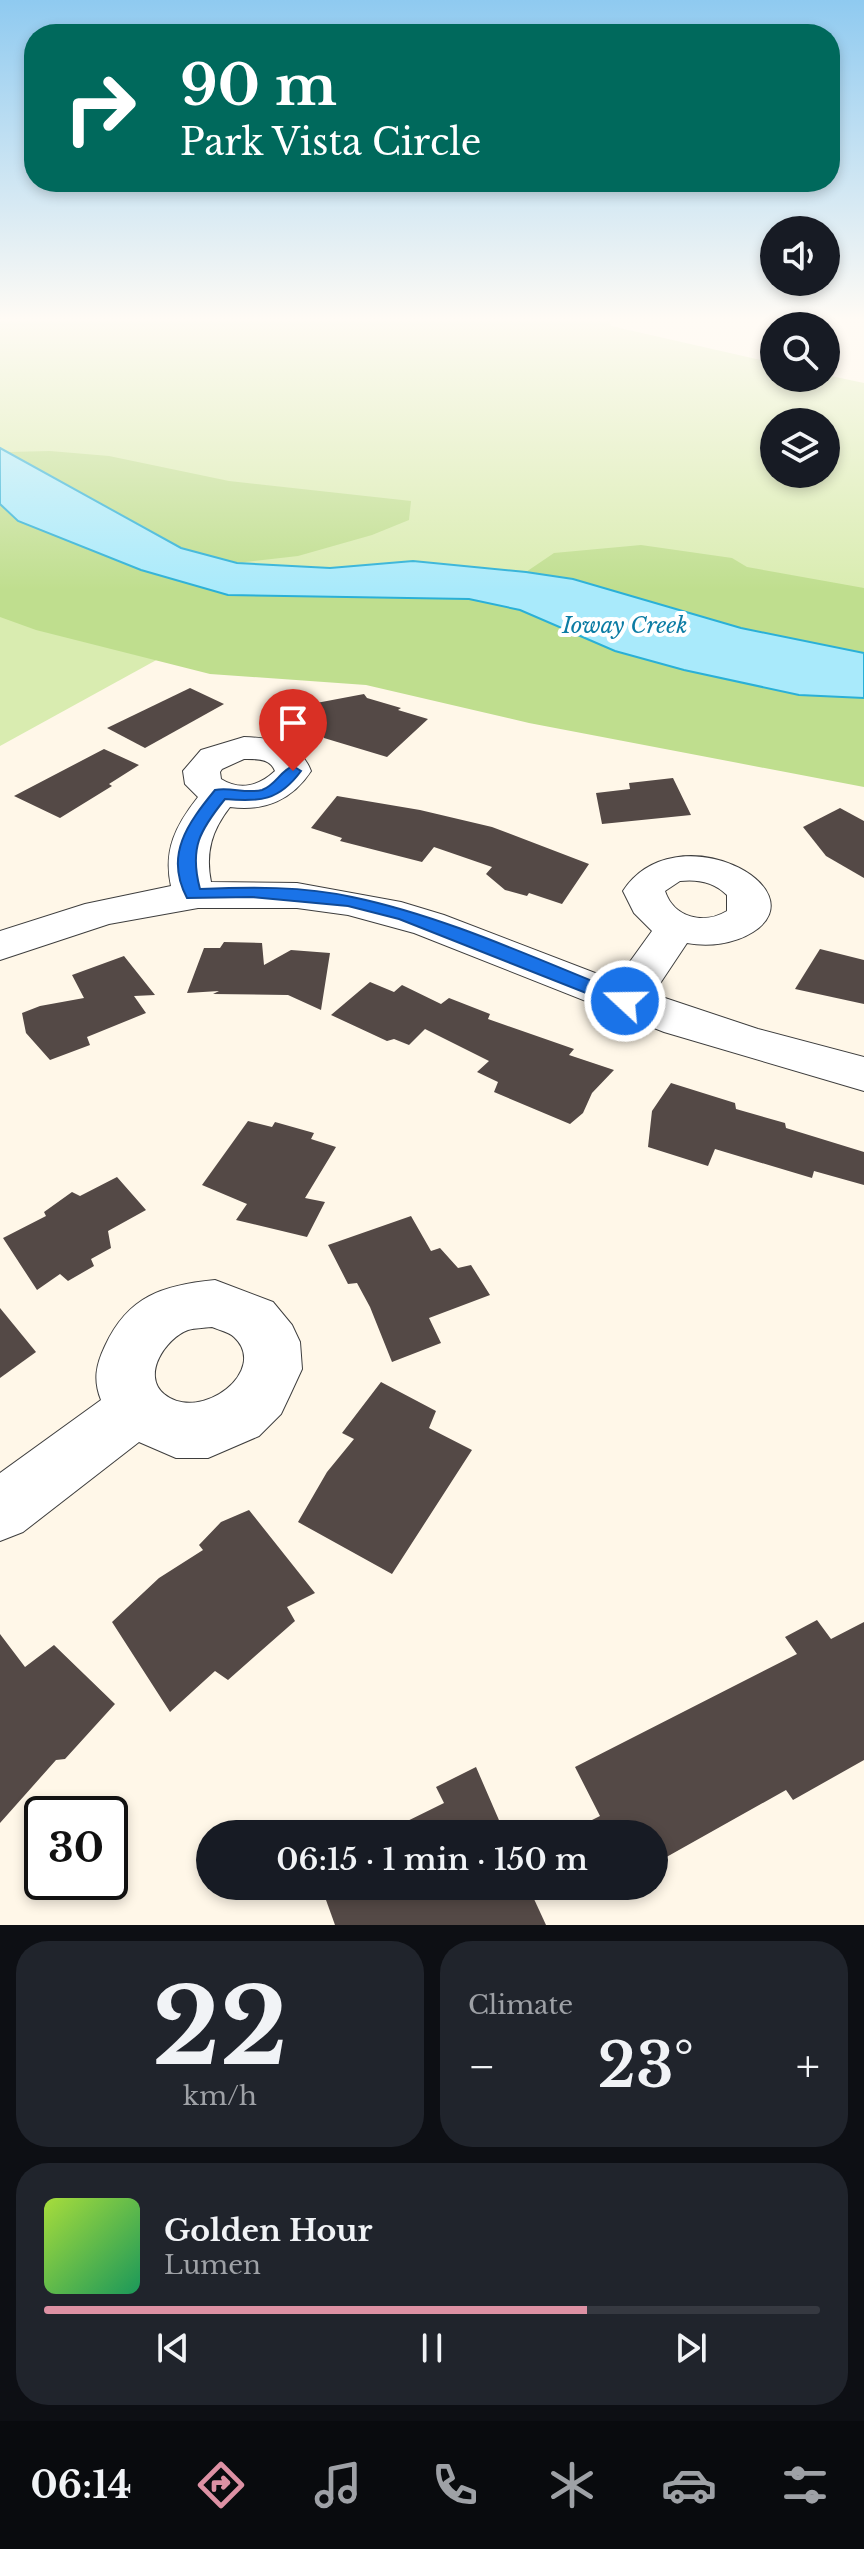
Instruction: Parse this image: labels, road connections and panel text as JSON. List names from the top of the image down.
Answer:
{
  "water": ["Ioway Creek"],
  "page": {
    "turn": ["90 m", "Park Vista Circle"],
    "limit": "30",
    "trip": "06:15 · 1 min · 150 m",
    "tile": [
      ["22", "km/h"],
      "Climate"
    ],
    "heat": ["−", "23°", "+"],
    "song": ["Golden Hour", "Lumen"],
    "tabs": "06:14"
  }
}
